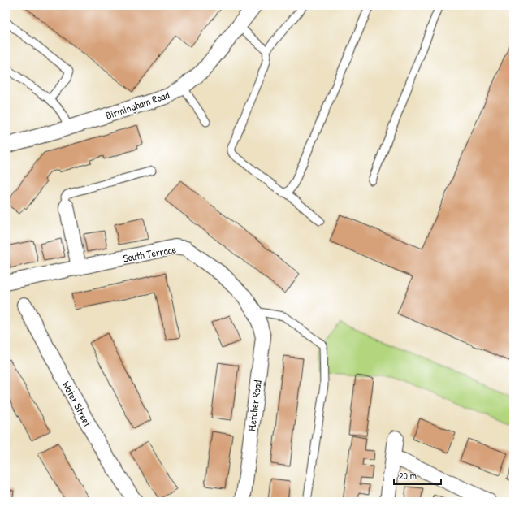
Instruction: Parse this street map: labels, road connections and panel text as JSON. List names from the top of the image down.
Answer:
{
  "streets": {
    "street": [
      "Birmingham Road",
      "South Terrace",
      "Water Street",
      "Fletcher Road"
    ]
  },
  "crossings": [
    ["South Terrace", "Fletcher Road"]
  ],
  "scale_bar": "20 m"
}
